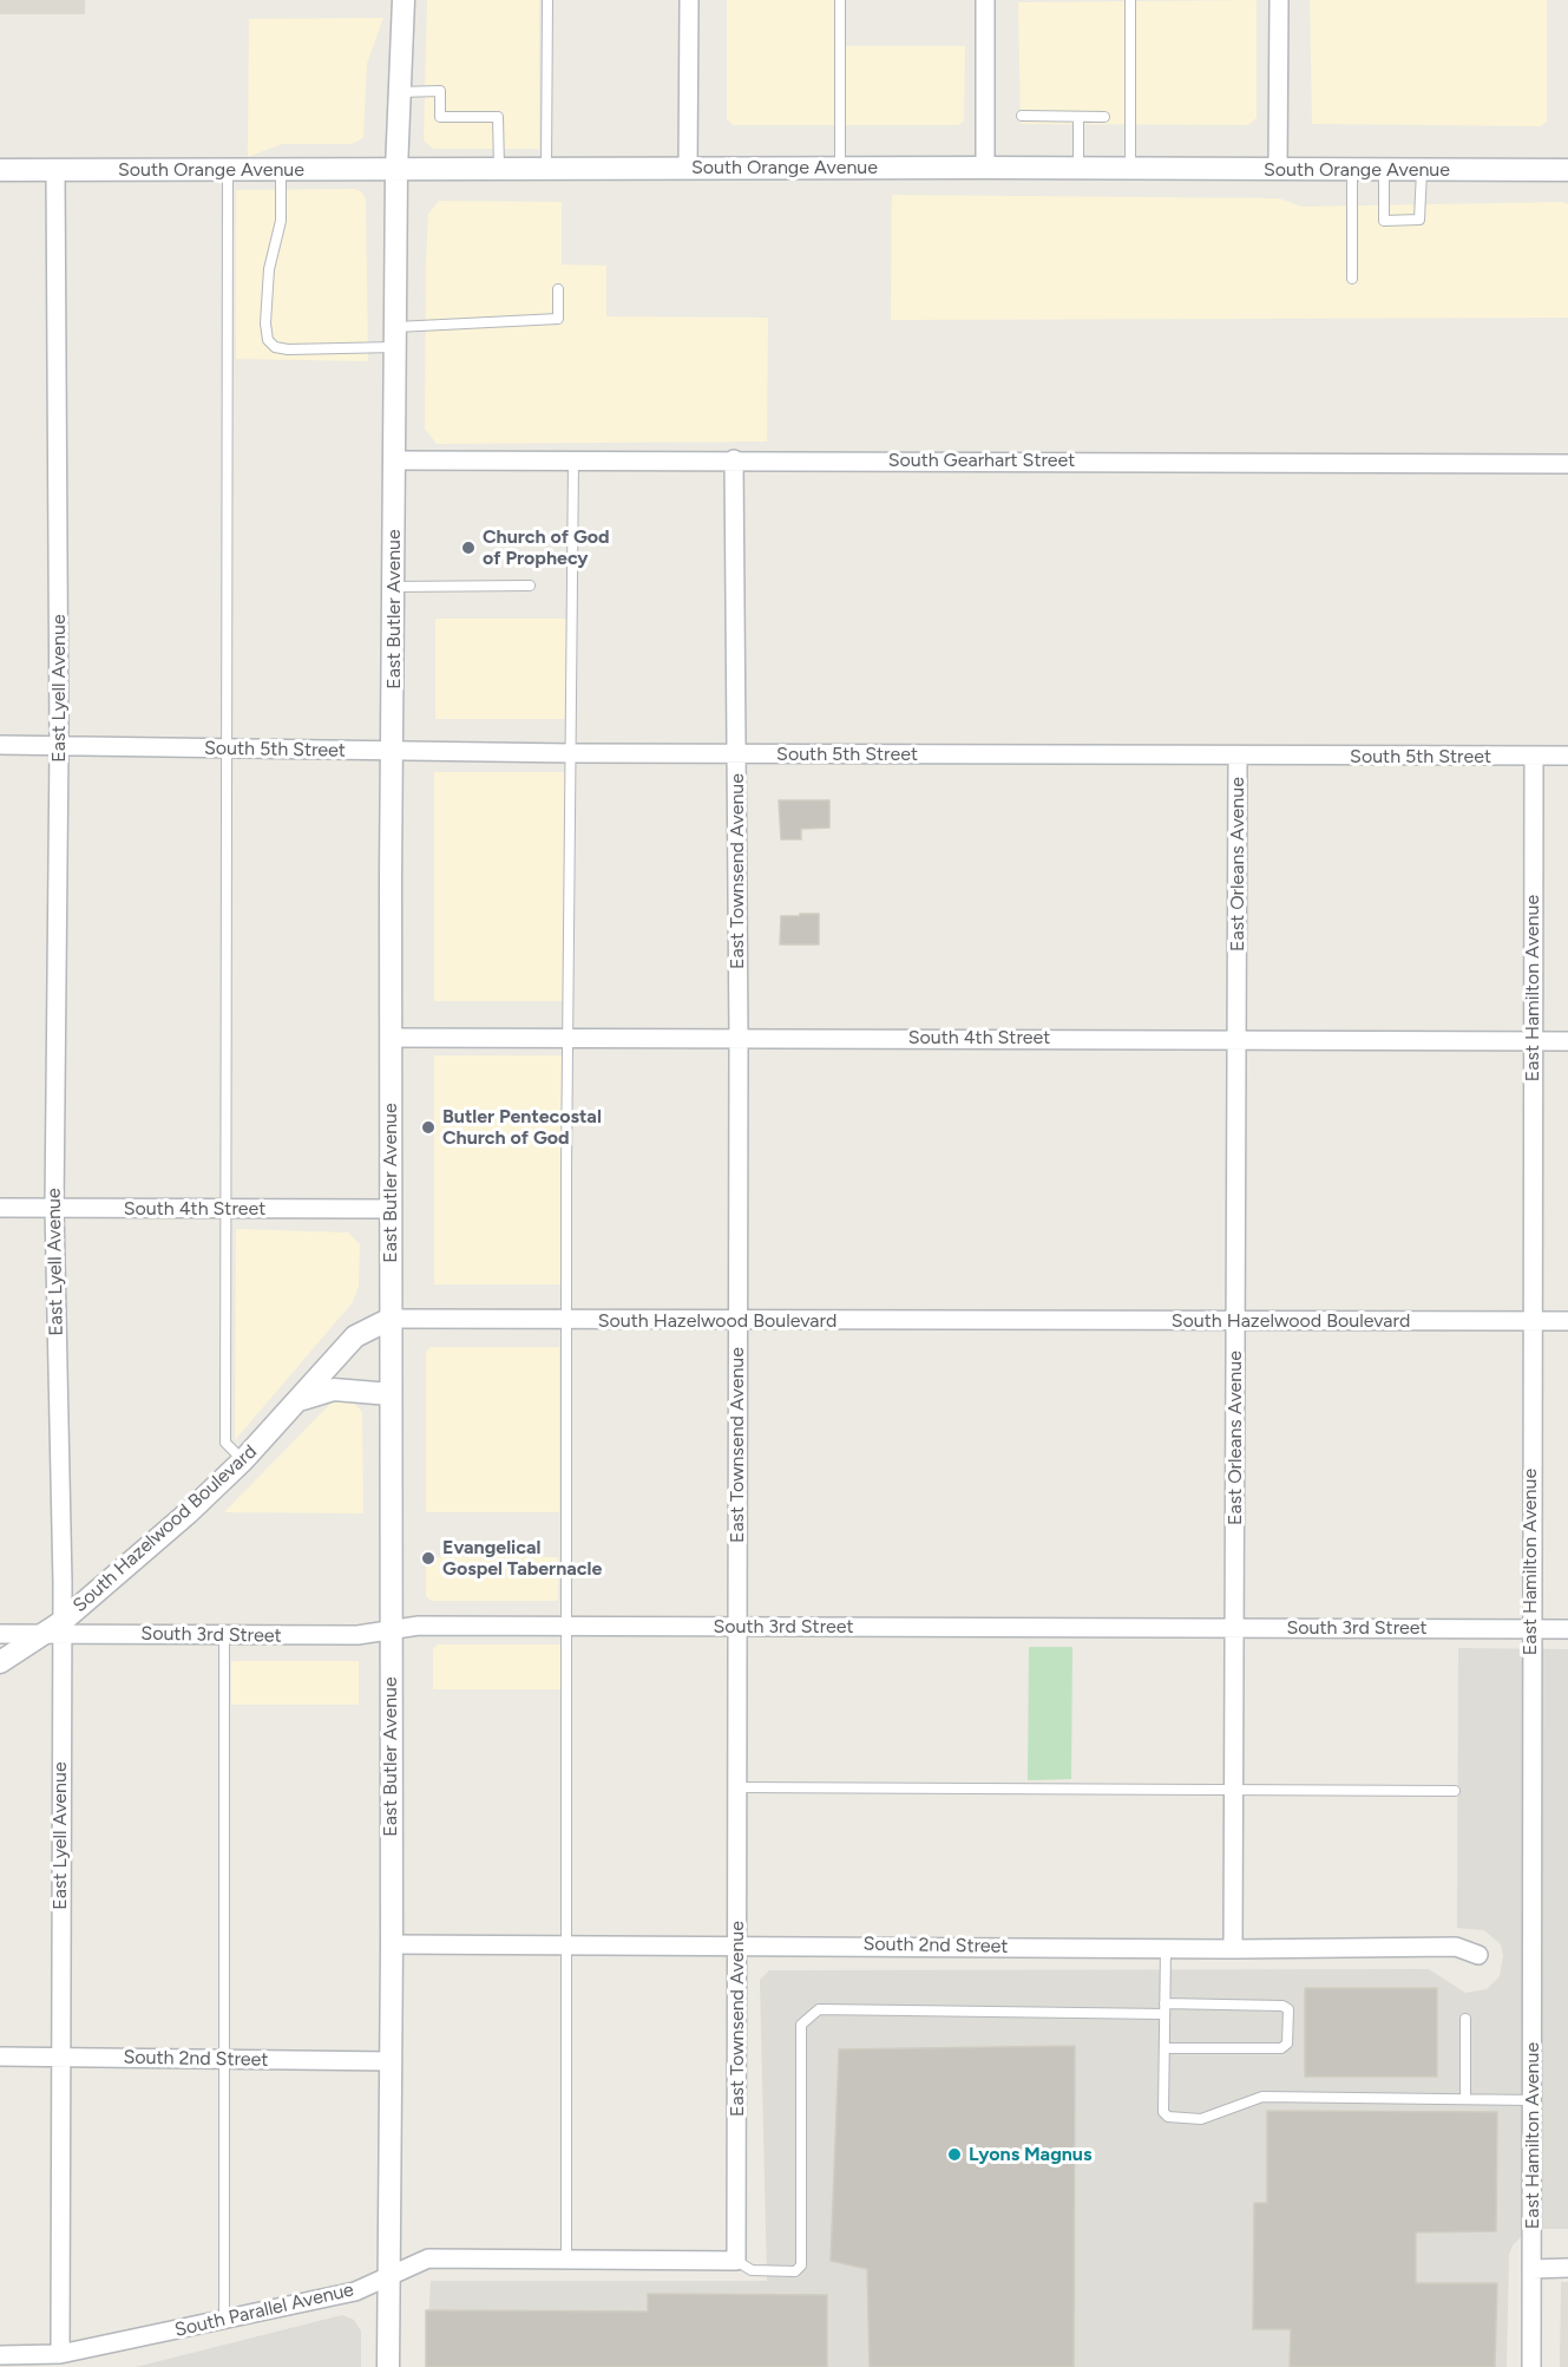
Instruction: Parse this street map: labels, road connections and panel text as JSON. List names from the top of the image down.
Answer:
{
  "streets": {
    "street": [
      "South Orange Avenue",
      "South Gearhart Street",
      "East Butler Avenue",
      "East Lyell Avenue",
      "South 5th Street",
      "East Orleans Avenue",
      "East Townsend Avenue",
      "East Hamilton Avenue",
      "South 4th Street",
      "South Hazelwood Boulevard",
      "South 3rd Street",
      "South 2nd Street",
      "South Parallel Avenue"
    ]
  },
  "crossings": [
    ["South Orange Avenue", "East Butler Avenue"],
    ["South Orange Avenue", "East Lyell Avenue"],
    ["South Gearhart Street", "East Butler Avenue"],
    ["South Gearhart Street", "East Townsend Avenue"],
    ["East Butler Avenue", "South 5th Street"],
    ["East Butler Avenue", "South 4th Street"],
    ["East Butler Avenue", "South Hazelwood Boulevard"],
    ["East Butler Avenue", "South 3rd Street"],
    ["East Butler Avenue", "South 2nd Street"],
    ["East Butler Avenue", "South Parallel Avenue"],
    ["East Lyell Avenue", "South 5th Street"],
    ["East Lyell Avenue", "South 4th Street"],
    ["East Lyell Avenue", "South Hazelwood Boulevard"],
    ["East Lyell Avenue", "South 3rd Street"],
    ["East Lyell Avenue", "South 2nd Street"],
    ["East Lyell Avenue", "South Parallel Avenue"],
    ["South 5th Street", "East Orleans Avenue"],
    ["South 5th Street", "East Townsend Avenue"],
    ["South 5th Street", "East Hamilton Avenue"],
    ["East Orleans Avenue", "South 4th Street"],
    ["East Orleans Avenue", "South Hazelwood Boulevard"],
    ["East Orleans Avenue", "South 3rd Street"],
    ["East Orleans Avenue", "South 2nd Street"],
    ["East Townsend Avenue", "South 4th Street"],
    ["East Townsend Avenue", "South Hazelwood Boulevard"],
    ["East Townsend Avenue", "South 3rd Street"],
    ["East Townsend Avenue", "South 2nd Street"],
    ["East Townsend Avenue", "South Parallel Avenue"],
    ["East Hamilton Avenue", "South 4th Street"],
    ["East Hamilton Avenue", "South Hazelwood Boulevard"],
    ["East Hamilton Avenue", "South 3rd Street"],
    ["South Hazelwood Boulevard", "South 3rd Street"]
  ],
  "places": [
    "Church of God of Prophecy",
    "Butler Pentecostal Church of God",
    "Evangelical Gospel Tabernacle",
    "Lyons Magnus"
  ]
}
